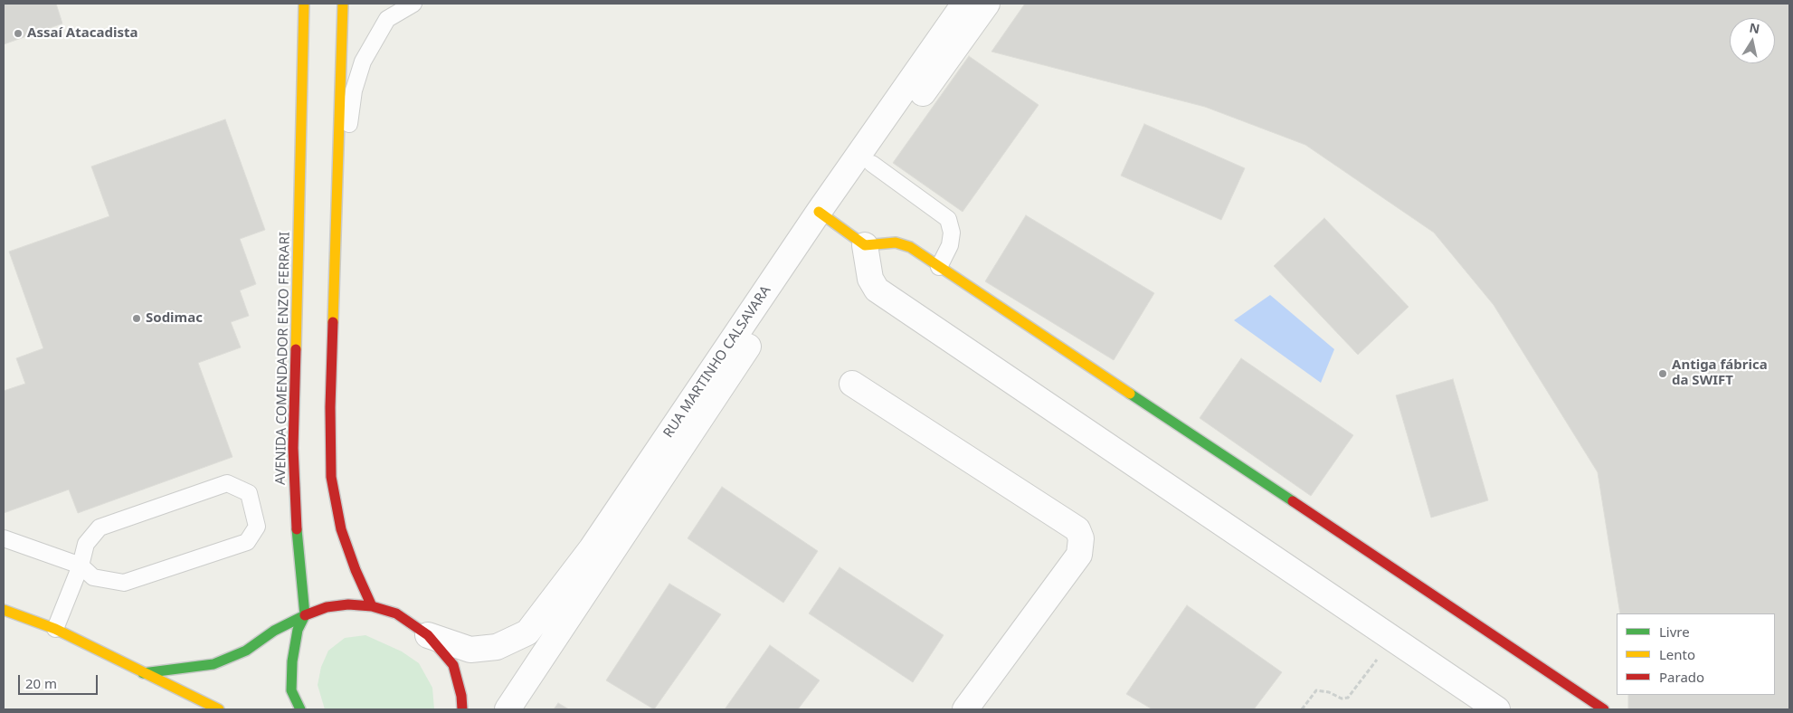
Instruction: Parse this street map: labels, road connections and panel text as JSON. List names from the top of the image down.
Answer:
{
  "streets": {
    "main road": ["AVENIDA COMENDADOR ENZO FERRARI"],
    "street": ["RUA MARTINHO CALSAVARA"]
  },
  "places": ["Assaí Atacadista", "Sodimac", "Antiga fábrica da SWIFT"],
  "legend": ["Livre", "Lento", "Parado"],
  "scale_bar": "20 m",
  "north": "top"
}
